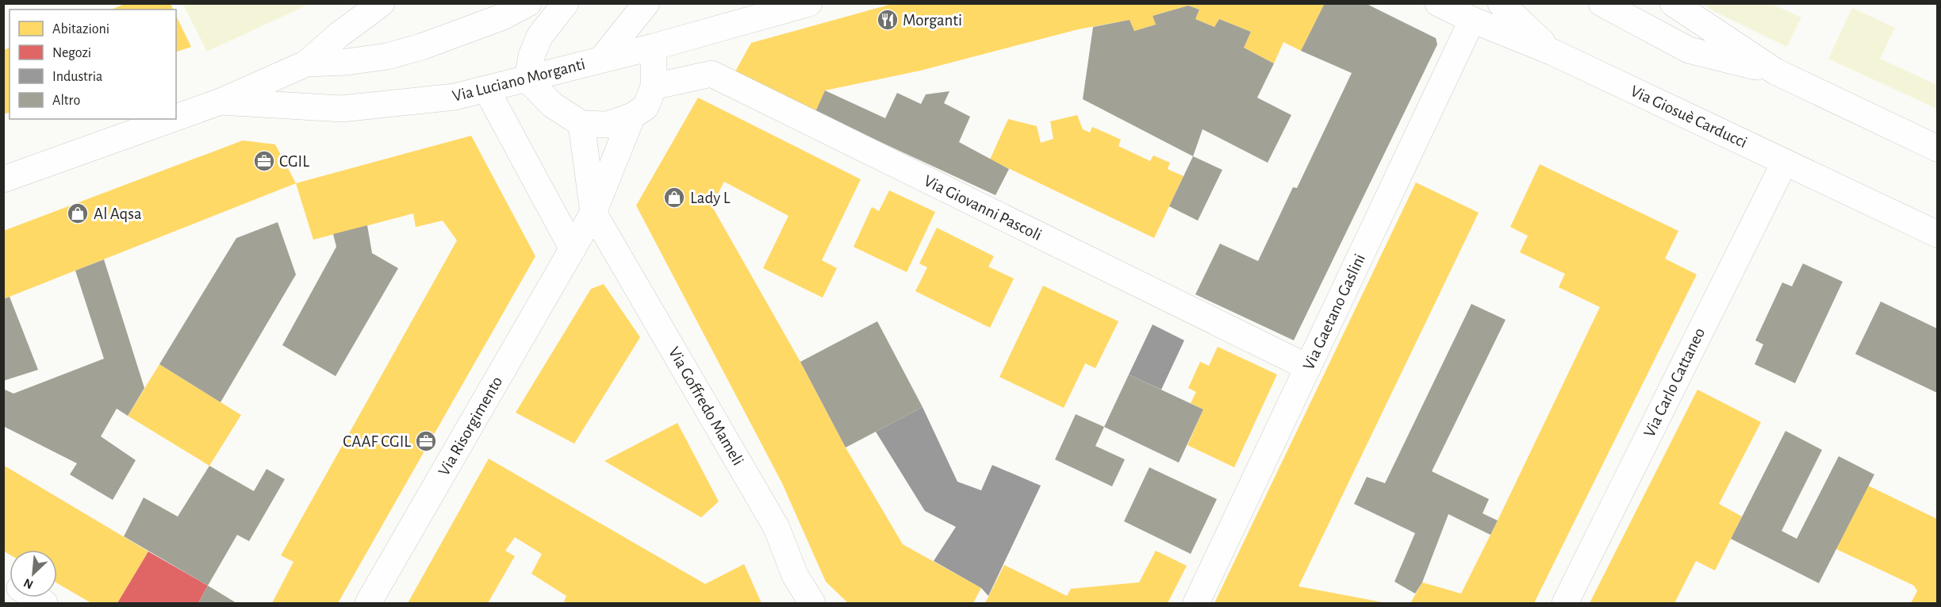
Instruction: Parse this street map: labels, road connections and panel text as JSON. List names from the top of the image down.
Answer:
{
  "streets": {
    "street": [
      "Via Luciano Morganti",
      "Via Giosuè Carducci",
      "Via Giovanni Pascoli",
      "Via Gaetano Gaslini",
      "Via Carlo Cattaneo",
      "Via Goffredo Mameli",
      "Via Risorgimento"
    ]
  },
  "crossings": [
    ["Via Luciano Morganti", "Via Risorgimento"],
    ["Via Giosuè Carducci", "Via Gaetano Gaslini"],
    ["Via Giosuè Carducci", "Via Carlo Cattaneo"],
    ["Via Giovanni Pascoli", "Via Gaetano Gaslini"],
    ["Via Giovanni Pascoli", "Via Risorgimento"],
    ["Via Goffredo Mameli", "Via Risorgimento"]
  ],
  "places": {
    "restaurant": ["Morganti"],
    "office": ["CGIL", "CAAF CGIL"],
    "shop": ["Lady L", "Al Aqsa"]
  },
  "legend": [
    "Abitazioni",
    "Negozi",
    "Industria",
    "Altro"
  ],
  "north": "bottom left"
}
